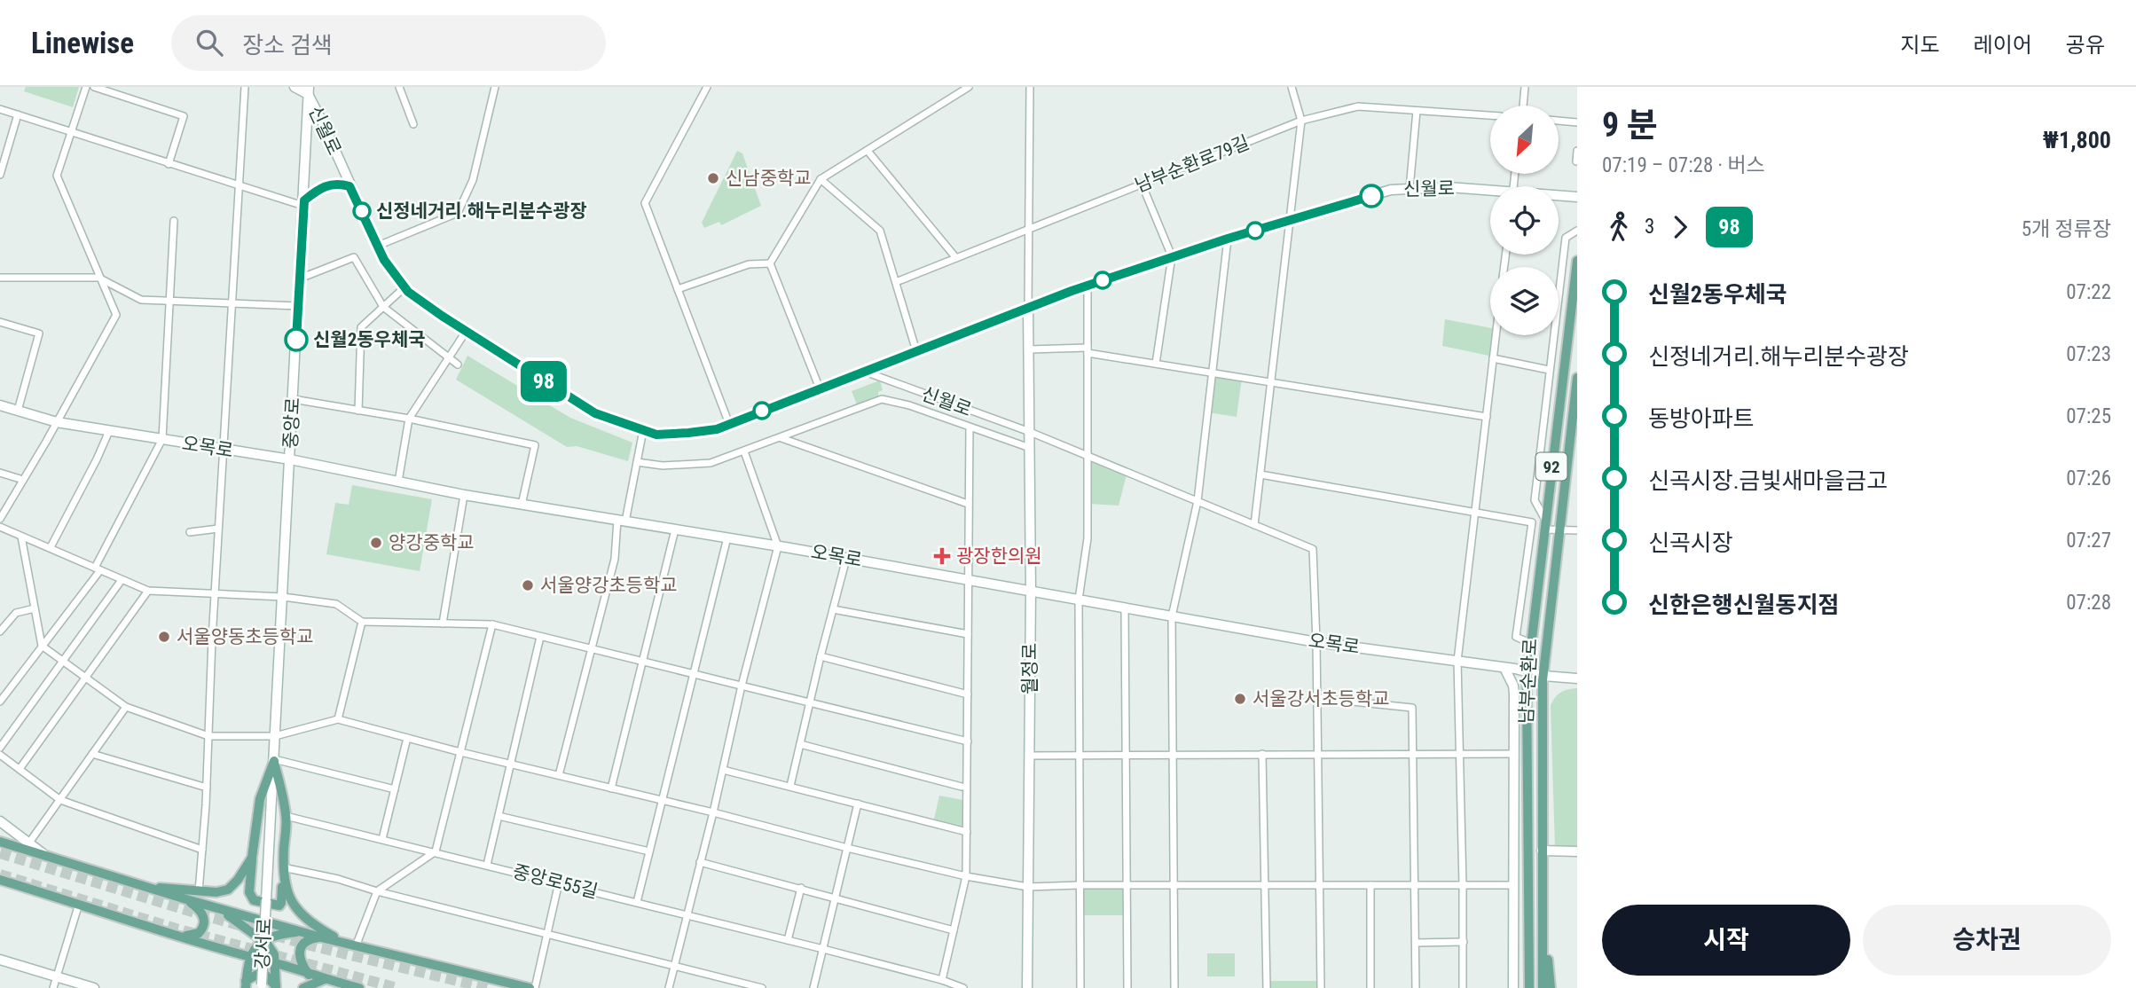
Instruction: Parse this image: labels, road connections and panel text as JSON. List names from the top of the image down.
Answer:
{
  "streets": {
    "main road": [
      "신월로",
      "중앙로",
      "오목로",
      "92",
      "월정로",
      "남부순환로",
      "강서로"
    ],
    "street": ["남부순환로79길", "중앙로55길"]
  },
  "crossings": [
    ["신월로", "중앙로"],
    ["신월로", "오목로"],
    ["신월로", "월정로"],
    ["중앙로", "오목로"],
    ["중앙로", "강서로"],
    ["오목로", "월정로"],
    ["오목로", "남부순환로"]
  ],
  "places": {
    "other": [
      "신남중학교",
      "신정네거리.해누리분수광장",
      "신월2동우체국",
      "양강중학교",
      "서울양강초등학교",
      "서울양동초등학교",
      "서울강서초등학교"
    ],
    "health": ["광장한의원"]
  },
  "lines": ["bus line 98"],
  "north": "bottom left",
  "page": {
    "header": "Linewise",
    "search": "장소 검색",
    "nav": ["지도", "레이어", "공유"],
    "on_map": "98",
    "heading": ["9 분", "07:19 – 07:28 · 버스", "₩1,800"],
    "legs": ["3", "98", "5개 정류장"],
    "list": [
      {
        "name": "신월2동우체국",
        "value": "07:22"
      },
      {
        "name": "신정네거리.해누리분수광장",
        "value": "07:23"
      },
      {
        "name": "동방아파트",
        "value": "07:25"
      },
      {
        "name": "신곡시장.금빛새마을금고",
        "value": "07:26"
      },
      {
        "name": "신곡시장",
        "value": "07:27"
      },
      {
        "name": "신한은행신월동지점",
        "value": "07:28"
      }
    ],
    "buttons": ["시작", "승차권"]
  }
}
